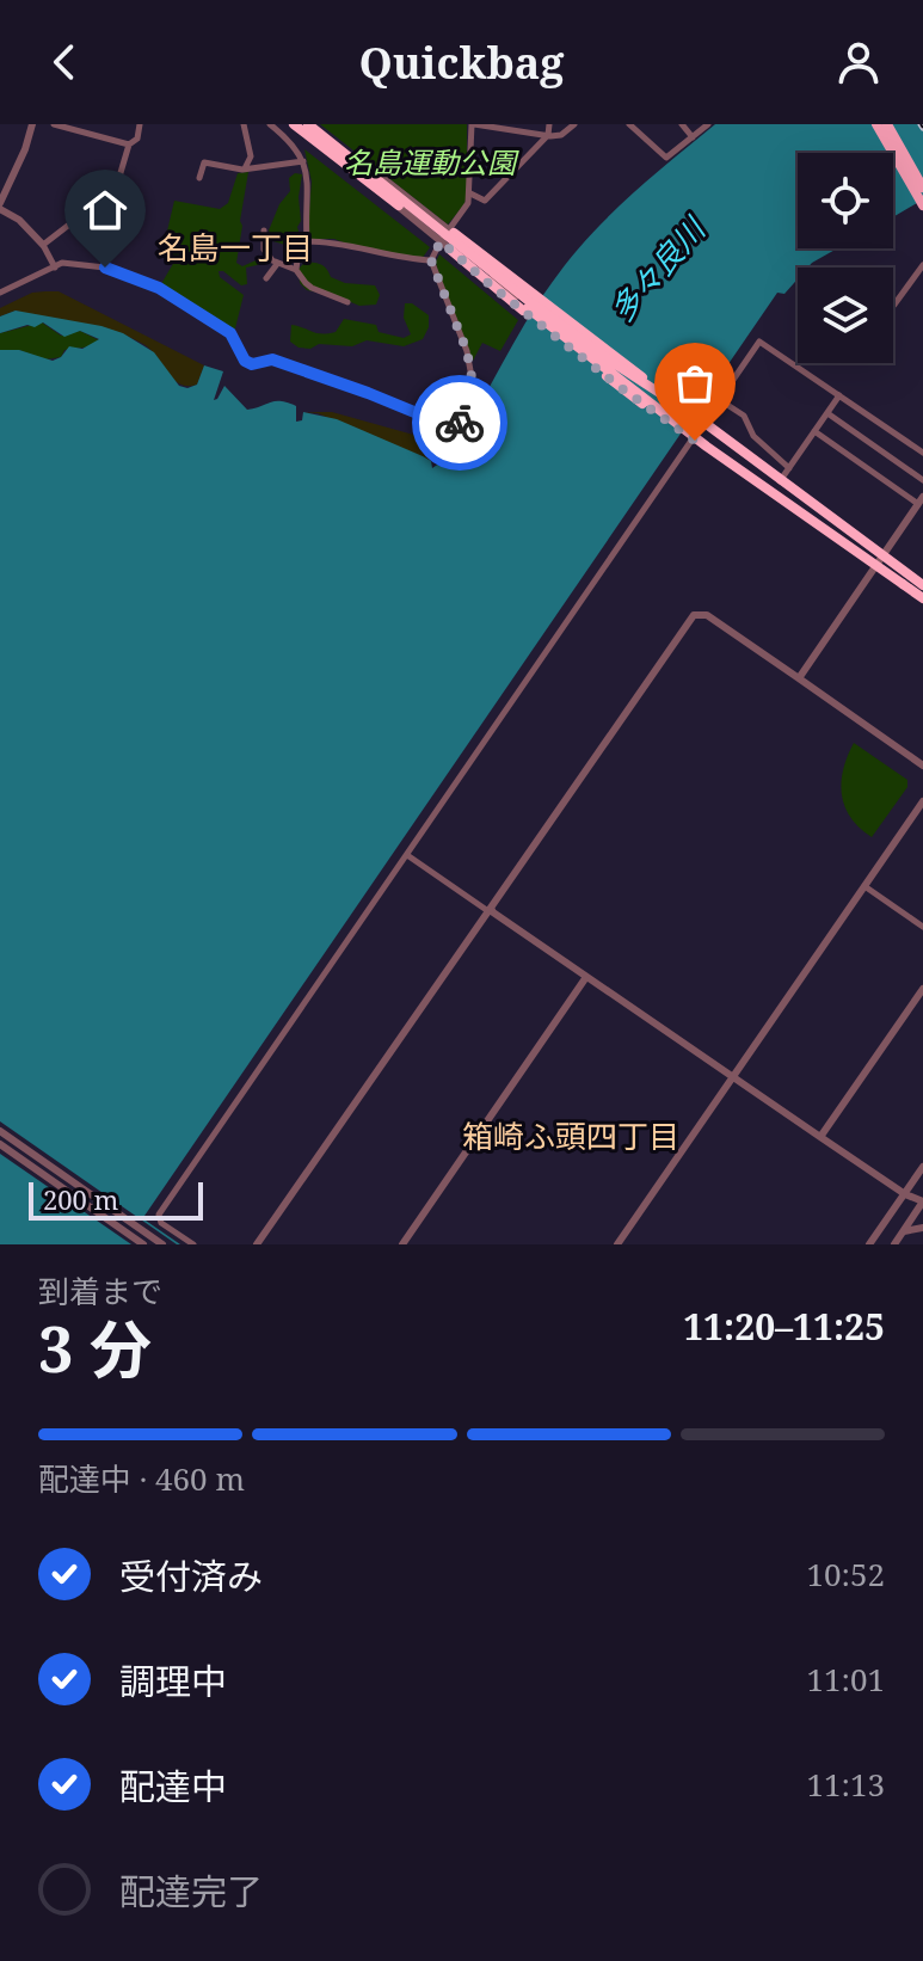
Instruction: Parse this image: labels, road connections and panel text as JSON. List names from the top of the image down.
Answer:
{
  "districts": ["名島一丁目", "箱崎ふ頭四丁目"],
  "water": ["多々良川"],
  "parks": ["名島運動公園"],
  "scale_bar": "200 m",
  "page": {
    "header": "Quickbag",
    "scale": "200 m",
    "heading": ["3 分", "到着まで", "11:20–11:25"],
    "bar": "配達中 · 460 m",
    "list": [
      ["受付済み", "10:52"],
      ["調理中", "11:01"],
      ["配達中", "11:13"],
      "配達完了"
    ]
  }
}
